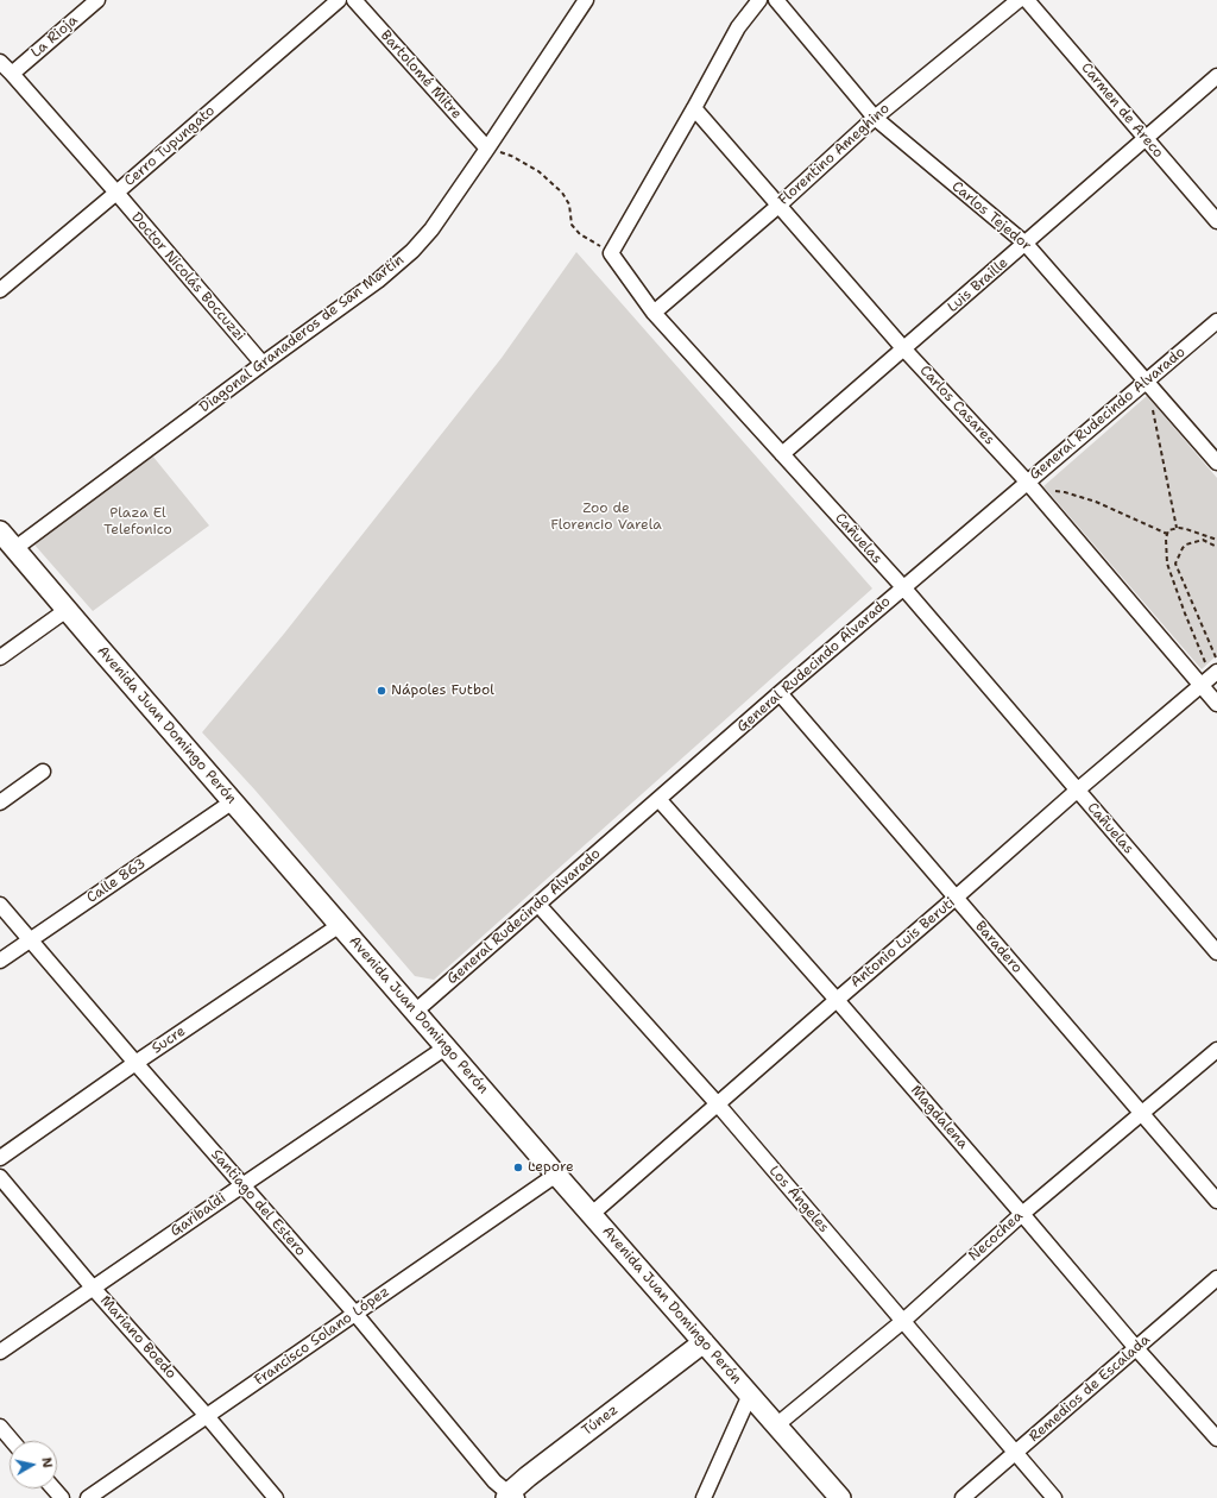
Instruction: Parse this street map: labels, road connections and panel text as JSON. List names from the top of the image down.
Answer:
{
  "streets": {
    "main road": ["Avenida Juan Domingo Perón", "Túnez"],
    "street": [
      "La Rioja",
      "Bartolomé Mitre",
      "Carmen de Areco",
      "Cerro Tupungato",
      "Florentino Ameghino",
      "Carlos Tejedor",
      "Doctor Nicolás Boccuzzi",
      "Luis Braille",
      "Diagonal Granaderos de San Martín",
      "Carlos Casares",
      "General Rudecindo Alvarado",
      "Cañuelas",
      "Calle 863",
      "Antonio Luis Beruti",
      "Baradero",
      "Sucre",
      "Magdalena",
      "Los Ángeles",
      "Santiago del Estero",
      "Garibaldi",
      "Necochea",
      "Francisco Solano López",
      "Mariano Boedo",
      "Remedios de Escalada"
    ]
  },
  "crossings": [
    ["La Rioja", "Doctor Nicolás Boccuzzi"],
    ["Bartolomé Mitre", "Diagonal Granaderos de San Martín"],
    ["Carmen de Areco", "Luis Braille"],
    ["Cerro Tupungato", "Doctor Nicolás Boccuzzi"],
    ["Florentino Ameghino", "Carlos Tejedor"],
    ["Florentino Ameghino", "Carlos Casares"],
    ["Florentino Ameghino", "Cañuelas"],
    ["Carlos Tejedor", "Luis Braille"],
    ["Carlos Tejedor", "General Rudecindo Alvarado"],
    ["Doctor Nicolás Boccuzzi", "Diagonal Granaderos de San Martín"],
    ["Luis Braille", "Carlos Casares"],
    ["Luis Braille", "Cañuelas"],
    ["Diagonal Granaderos de San Martín", "Avenida Juan Domingo Perón"],
    ["Carlos Casares", "General Rudecindo Alvarado"],
    ["Carlos Casares", "Antonio Luis Beruti"],
    ["General Rudecindo Alvarado", "Cañuelas"],
    ["General Rudecindo Alvarado", "Avenida Juan Domingo Perón"],
    ["General Rudecindo Alvarado", "Baradero"],
    ["General Rudecindo Alvarado", "Magdalena"],
    ["General Rudecindo Alvarado", "Los Ángeles"],
    ["Cañuelas", "Antonio Luis Beruti"],
    ["Avenida Juan Domingo Perón", "Calle 863"],
    ["Avenida Juan Domingo Perón", "Antonio Luis Beruti"],
    ["Avenida Juan Domingo Perón", "Sucre"],
    ["Avenida Juan Domingo Perón", "Garibaldi"],
    ["Avenida Juan Domingo Perón", "Necochea"],
    ["Avenida Juan Domingo Perón", "Francisco Solano López"],
    ["Avenida Juan Domingo Perón", "Túnez"],
    ["Calle 863", "Santiago del Estero"],
    ["Antonio Luis Beruti", "Baradero"],
    ["Antonio Luis Beruti", "Magdalena"],
    ["Antonio Luis Beruti", "Los Ángeles"],
    ["Baradero", "Necochea"],
    ["Sucre", "Santiago del Estero"],
    ["Magdalena", "Necochea"],
    ["Magdalena", "Remedios de Escalada"],
    ["Los Ángeles", "Necochea"],
    ["Los Ángeles", "Remedios de Escalada"],
    ["Santiago del Estero", "Garibaldi"],
    ["Santiago del Estero", "Francisco Solano López"],
    ["Santiago del Estero", "Túnez"],
    ["Garibaldi", "Mariano Boedo"],
    ["Francisco Solano López", "Mariano Boedo"]
  ],
  "parks": ["Zoo de Florencio Varela", "Plaza El Telefonico"],
  "places": ["Nápoles Futbol", "Lepore"],
  "north": "right"
}
